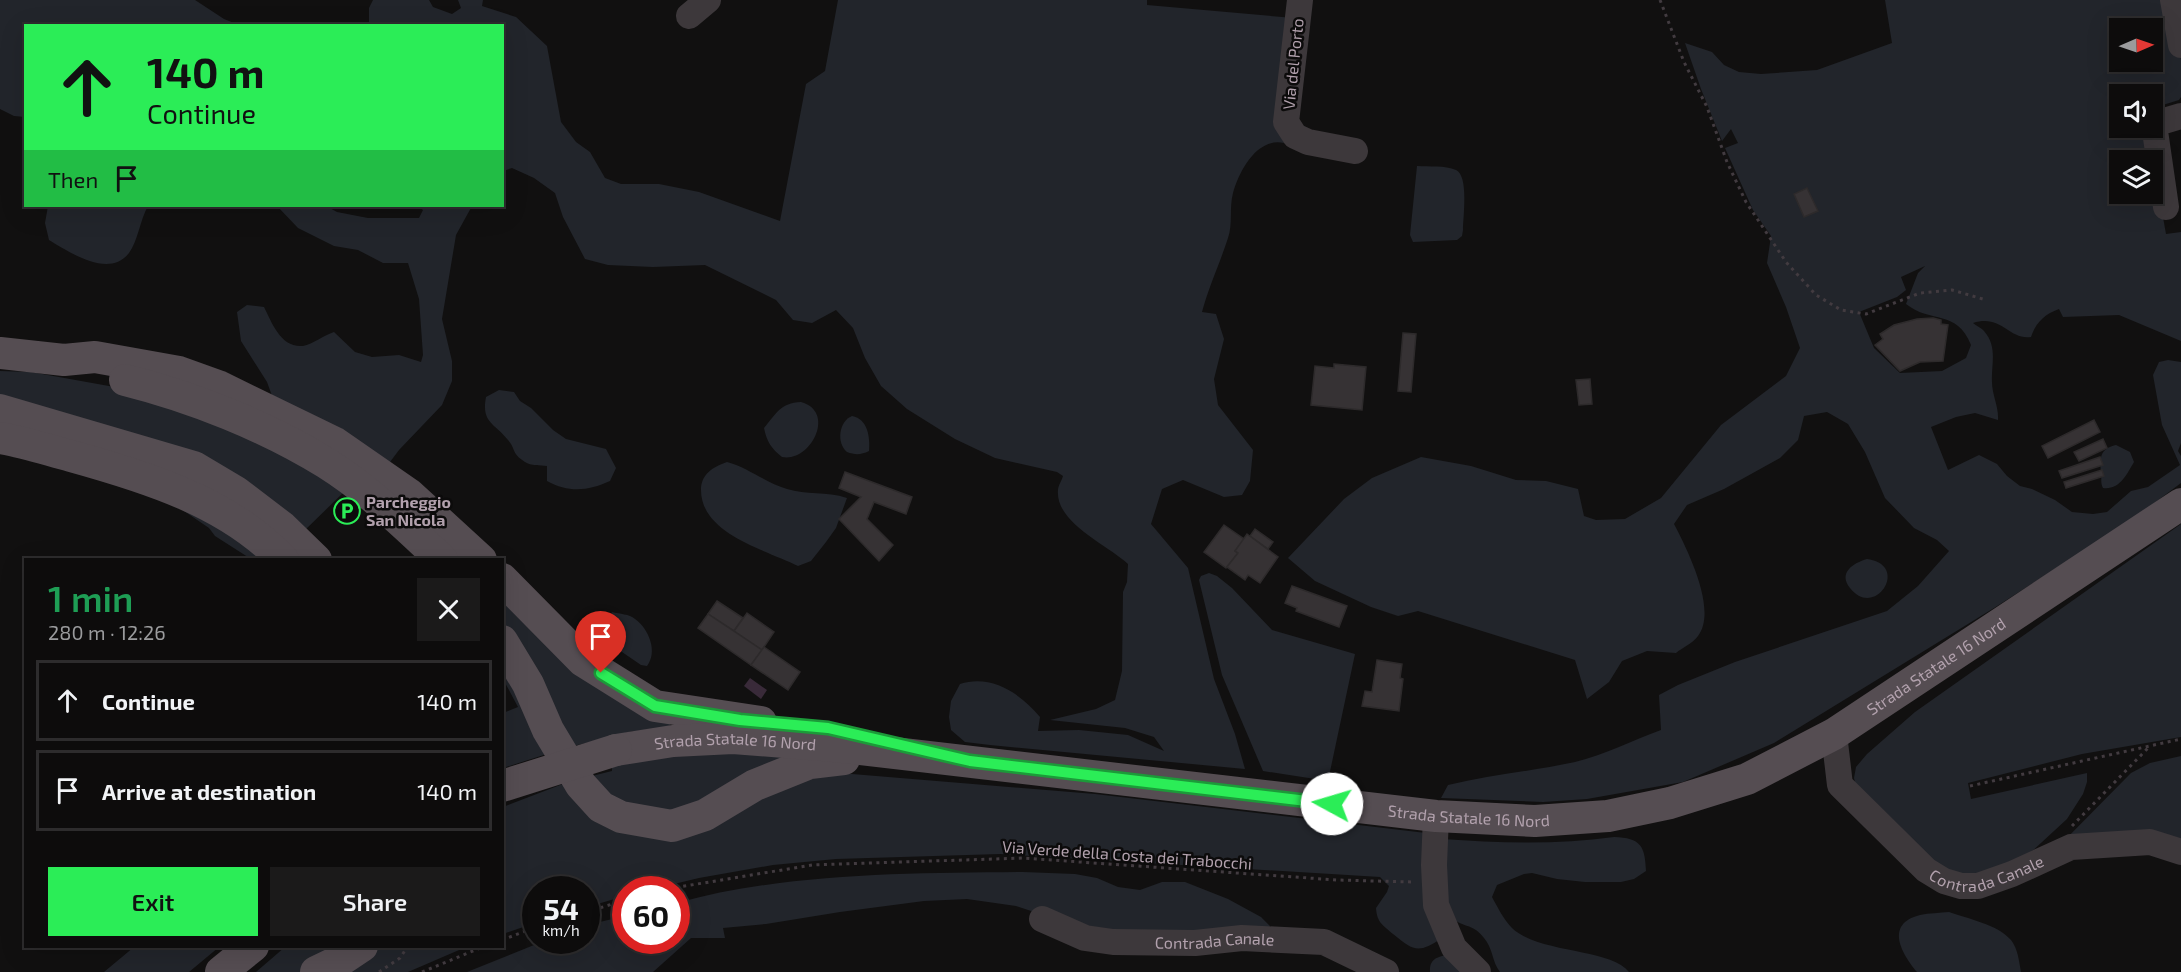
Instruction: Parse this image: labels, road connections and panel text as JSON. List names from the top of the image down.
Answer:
{
  "streets": {
    "main road": ["Strada Statale 16 Nord"],
    "street": ["Via del Porto", "Contrada Canale"],
    "path": ["Via Verde della Costa dei Trabocchi"]
  },
  "crossings": [
    ["Strada Statale 16 Nord", "Contrada Canale"]
  ],
  "places": {
    "parking": ["Parcheggio San Nicola"]
  },
  "north": "right",
  "page": {
    "turn": ["140 m", "Continue"],
    "then": "Then",
    "heading": ["1 min", "280 m · 12:26"],
    "list": [
      {
        "name": "Continue",
        "value": "140 m"
      },
      {
        "name": "Arrive at destination",
        "value": "140 m"
      }
    ],
    "buttons": ["Exit", "Share"],
    "speed": "54 km/h",
    "limit": "60"
  }
}
